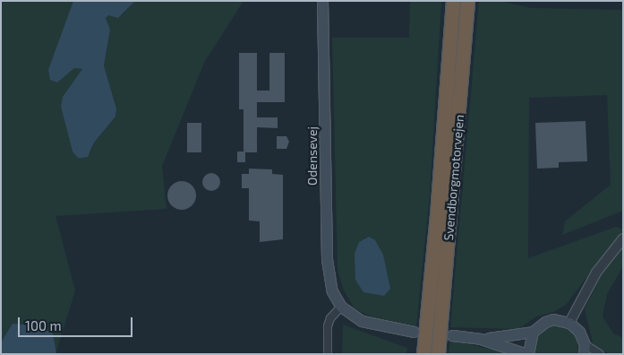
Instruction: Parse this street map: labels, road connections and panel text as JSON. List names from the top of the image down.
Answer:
{
  "streets": {
    "highway": ["Svendborgmotorvejen"],
    "main road": ["Odensevej"]
  },
  "scale_bar": "100 m"
}
